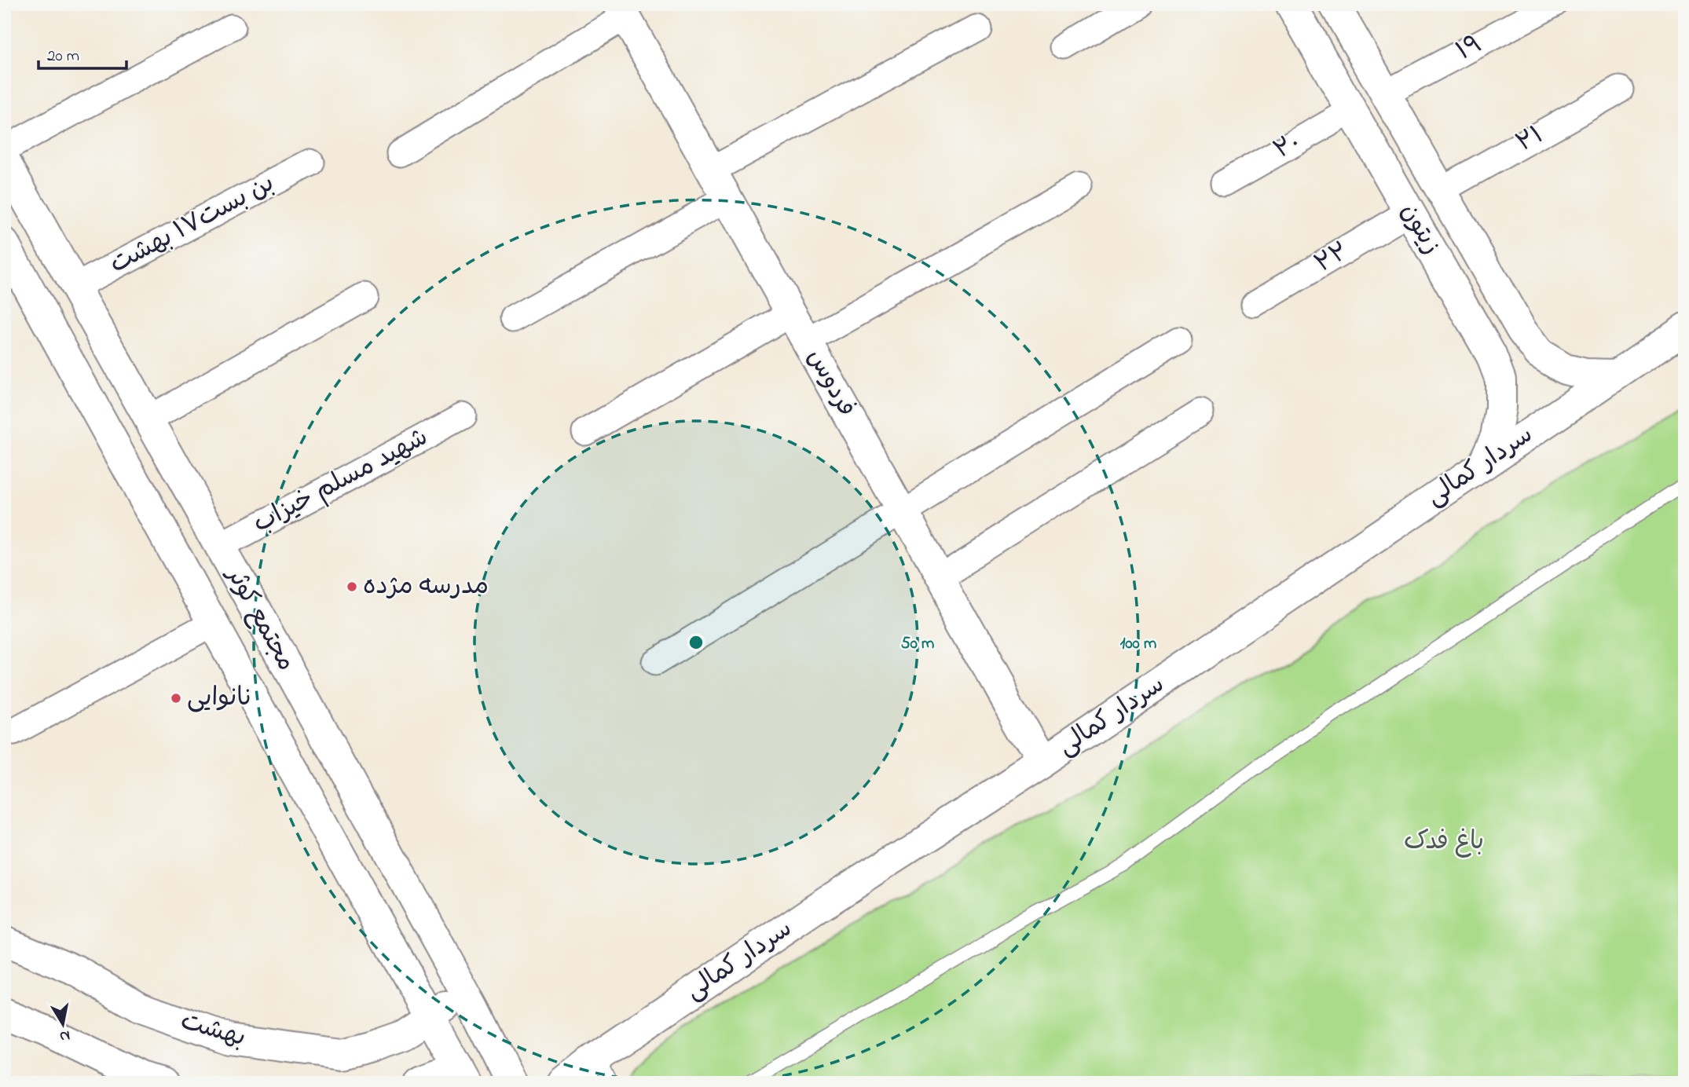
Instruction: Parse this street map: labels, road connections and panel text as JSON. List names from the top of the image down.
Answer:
{
  "streets": {
    "street": [
      "۱۹",
      "۲۱",
      "۲۰",
      "بن بست۱۷ بهشت",
      "زیتون",
      "۲۲",
      "فردوس",
      "سردار کمالی",
      "شهید مسلم خیزاب",
      "مجتمع کوثر",
      "بهشت"
    ]
  },
  "crossings": [
    ["۱۹", "زیتون"],
    ["۲۱", "زیتون"],
    ["۲۰", "زیتون"],
    ["بن بست۱۷ بهشت", "مجتمع کوثر"],
    ["زیتون", "۲۲"],
    ["زیتون", "سردار کمالی"],
    ["فردوس", "سردار کمالی"],
    ["شهید مسلم خیزاب", "مجتمع کوثر"],
    ["مجتمع کوثر", "بهشت"]
  ],
  "parks": ["باغ فدک"],
  "places": ["مدرسه مژده", "نانوایی"],
  "scale_bar": "20 m",
  "north": "bottom",
  "rings": ["50 m", "100 m"]
}
